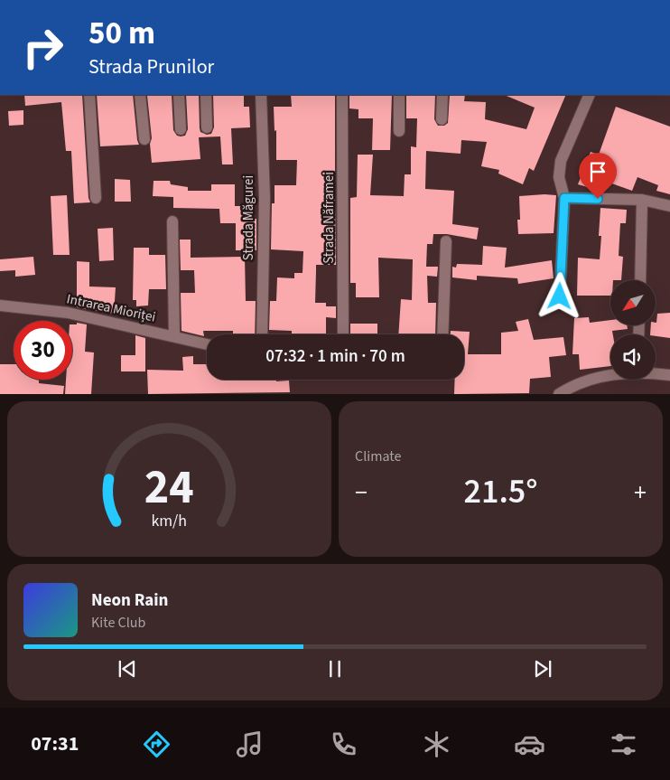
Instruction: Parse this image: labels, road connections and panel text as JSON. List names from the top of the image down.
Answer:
{
  "streets": {
    "street": ["Strada Măgurei", "Strada Năframei", "Intrarea Mioriței"]
  },
  "north": "bottom left",
  "page": {
    "turn": ["50 m", "Strada Prunilor"],
    "limit": "30",
    "trip": "07:32 · 1 min · 70 m",
    "tile": "Climate",
    "heat": ["−", "21.5°", "+"],
    "song": ["Neon Rain", "Kite Club"],
    "tabs": "07:31",
    "gauge": ["24", "km/h"]
  }
}
